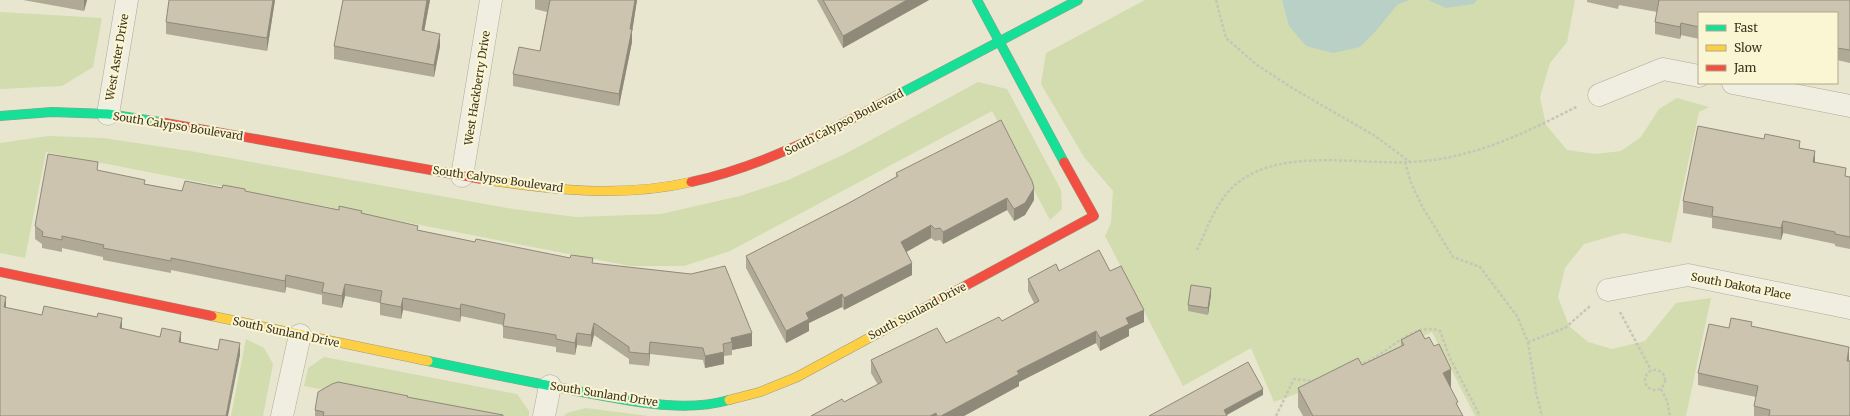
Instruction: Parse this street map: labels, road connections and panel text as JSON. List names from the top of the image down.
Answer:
{
  "streets": {
    "street": [
      "West Aster Drive",
      "West Hackberry Drive",
      "South Calypso Boulevard",
      "South Dakota Place",
      "South Sunland Drive"
    ]
  },
  "crossings": [
    ["West Aster Drive", "South Calypso Boulevard"],
    ["West Hackberry Drive", "South Calypso Boulevard"],
    ["South Calypso Boulevard", "South Sunland Drive"]
  ],
  "legend": ["Fast", "Slow", "Jam"]
}
